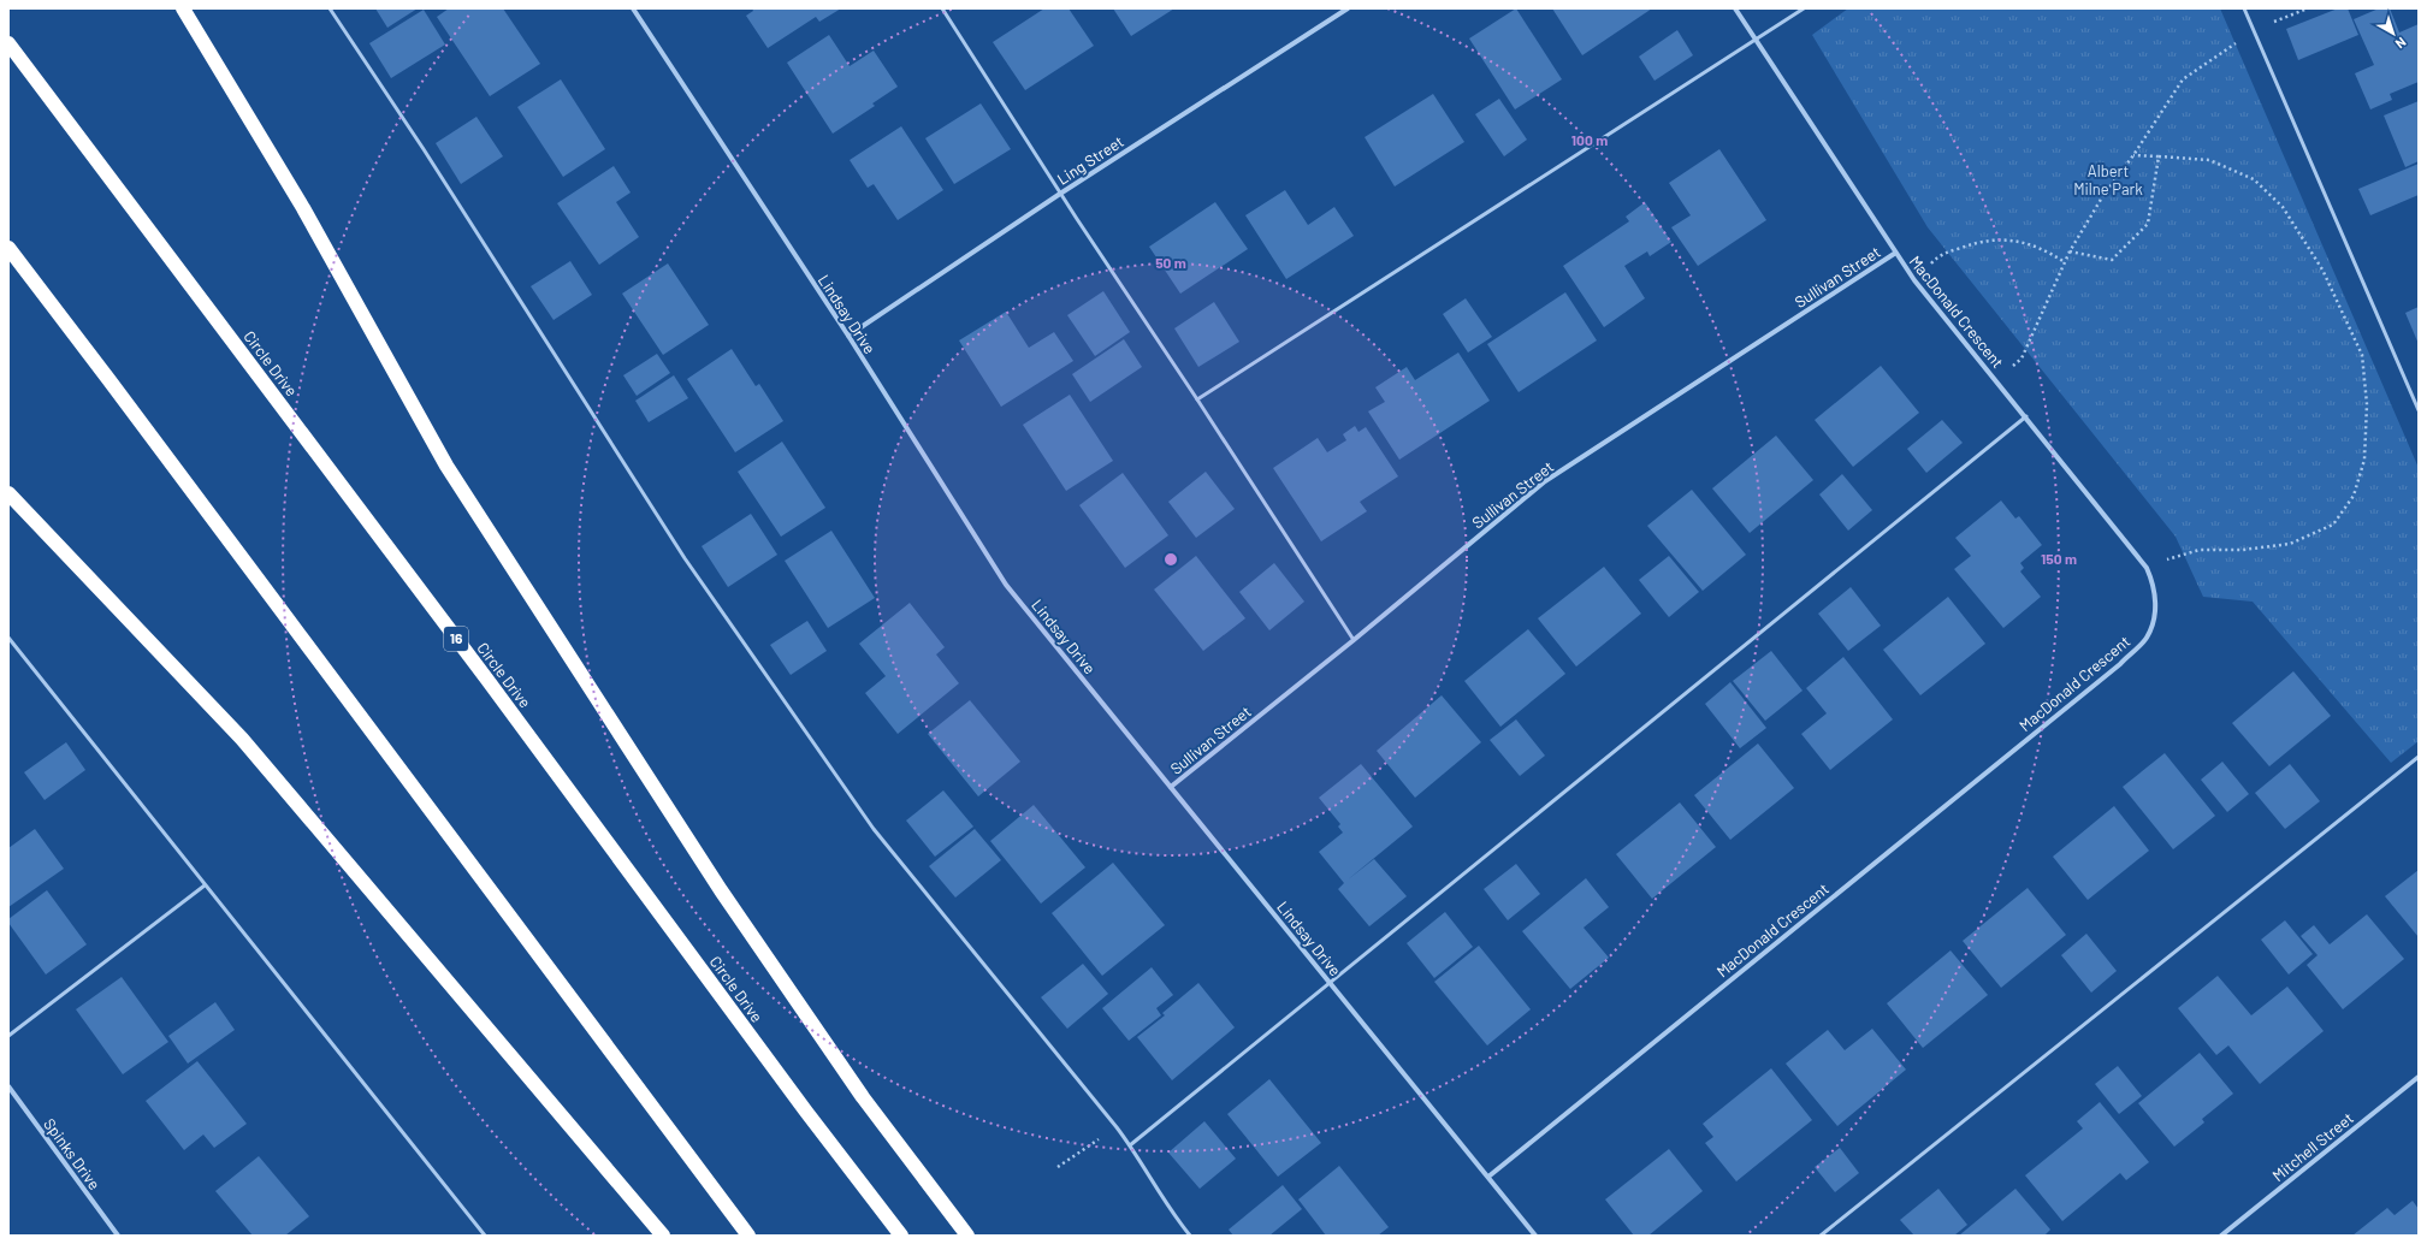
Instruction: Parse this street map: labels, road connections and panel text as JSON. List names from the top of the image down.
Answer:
{
  "streets": {
    "highway": ["Circle Drive", "16"],
    "street": [
      "Ling Street",
      "Sullivan Street",
      "MacDonald Crescent",
      "Lindsay Drive",
      "Mitchell Street",
      "Spinks Drive"
    ]
  },
  "crossings": [
    ["Ling Street", "Lindsay Drive"],
    ["Sullivan Street", "MacDonald Crescent"],
    ["Sullivan Street", "Lindsay Drive"],
    ["MacDonald Crescent", "Lindsay Drive"]
  ],
  "parks": ["Albert Milne Park"],
  "north": "bottom right",
  "rings": ["100 m", "50 m", "150 m"]
}
